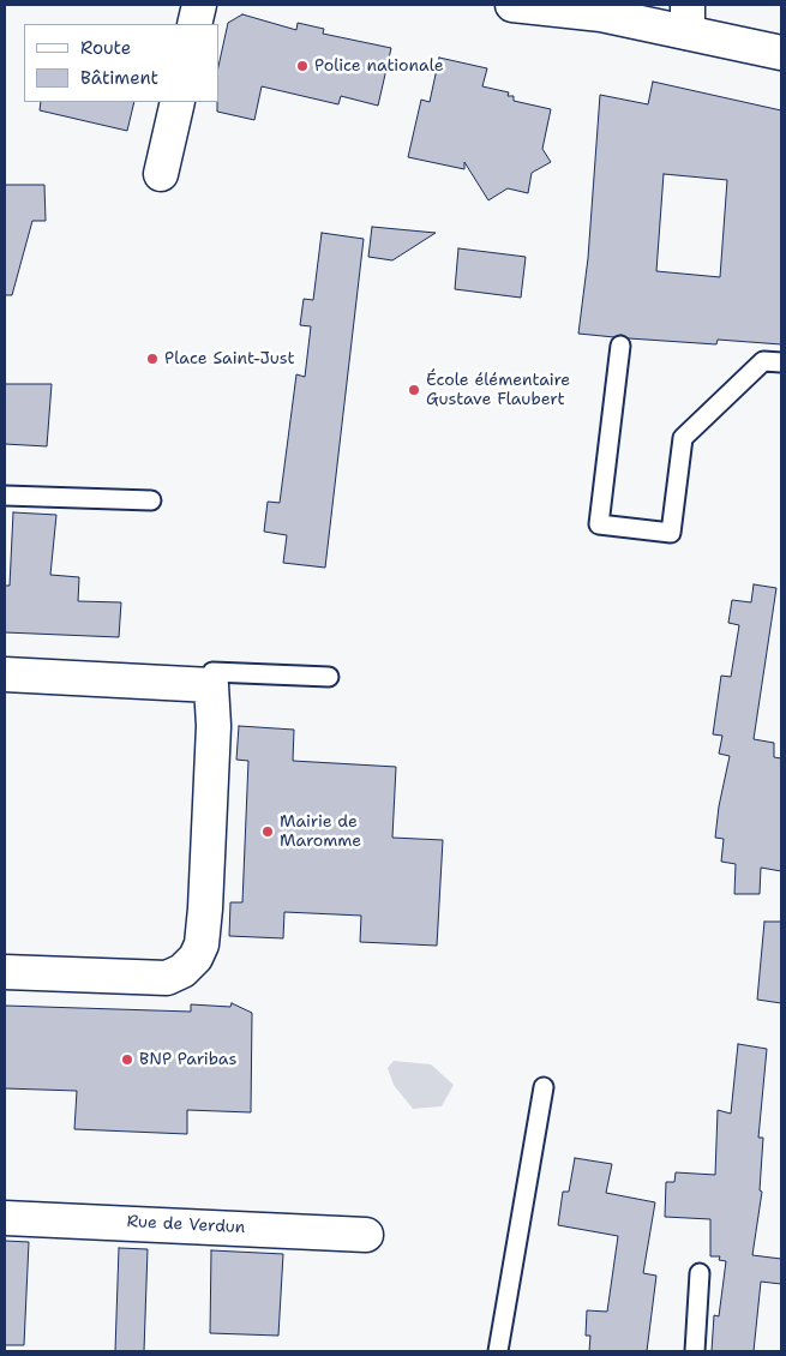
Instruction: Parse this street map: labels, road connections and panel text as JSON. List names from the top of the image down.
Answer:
{
  "streets": {
    "street": ["Rue de Verdun"]
  },
  "places": [
    "Police nationale",
    "Place Saint-Just",
    "École élémentaire Gustave Flaubert",
    "Mairie de Maromme",
    "BNP Paribas"
  ],
  "legend": ["Route", "Bâtiment"]
}
